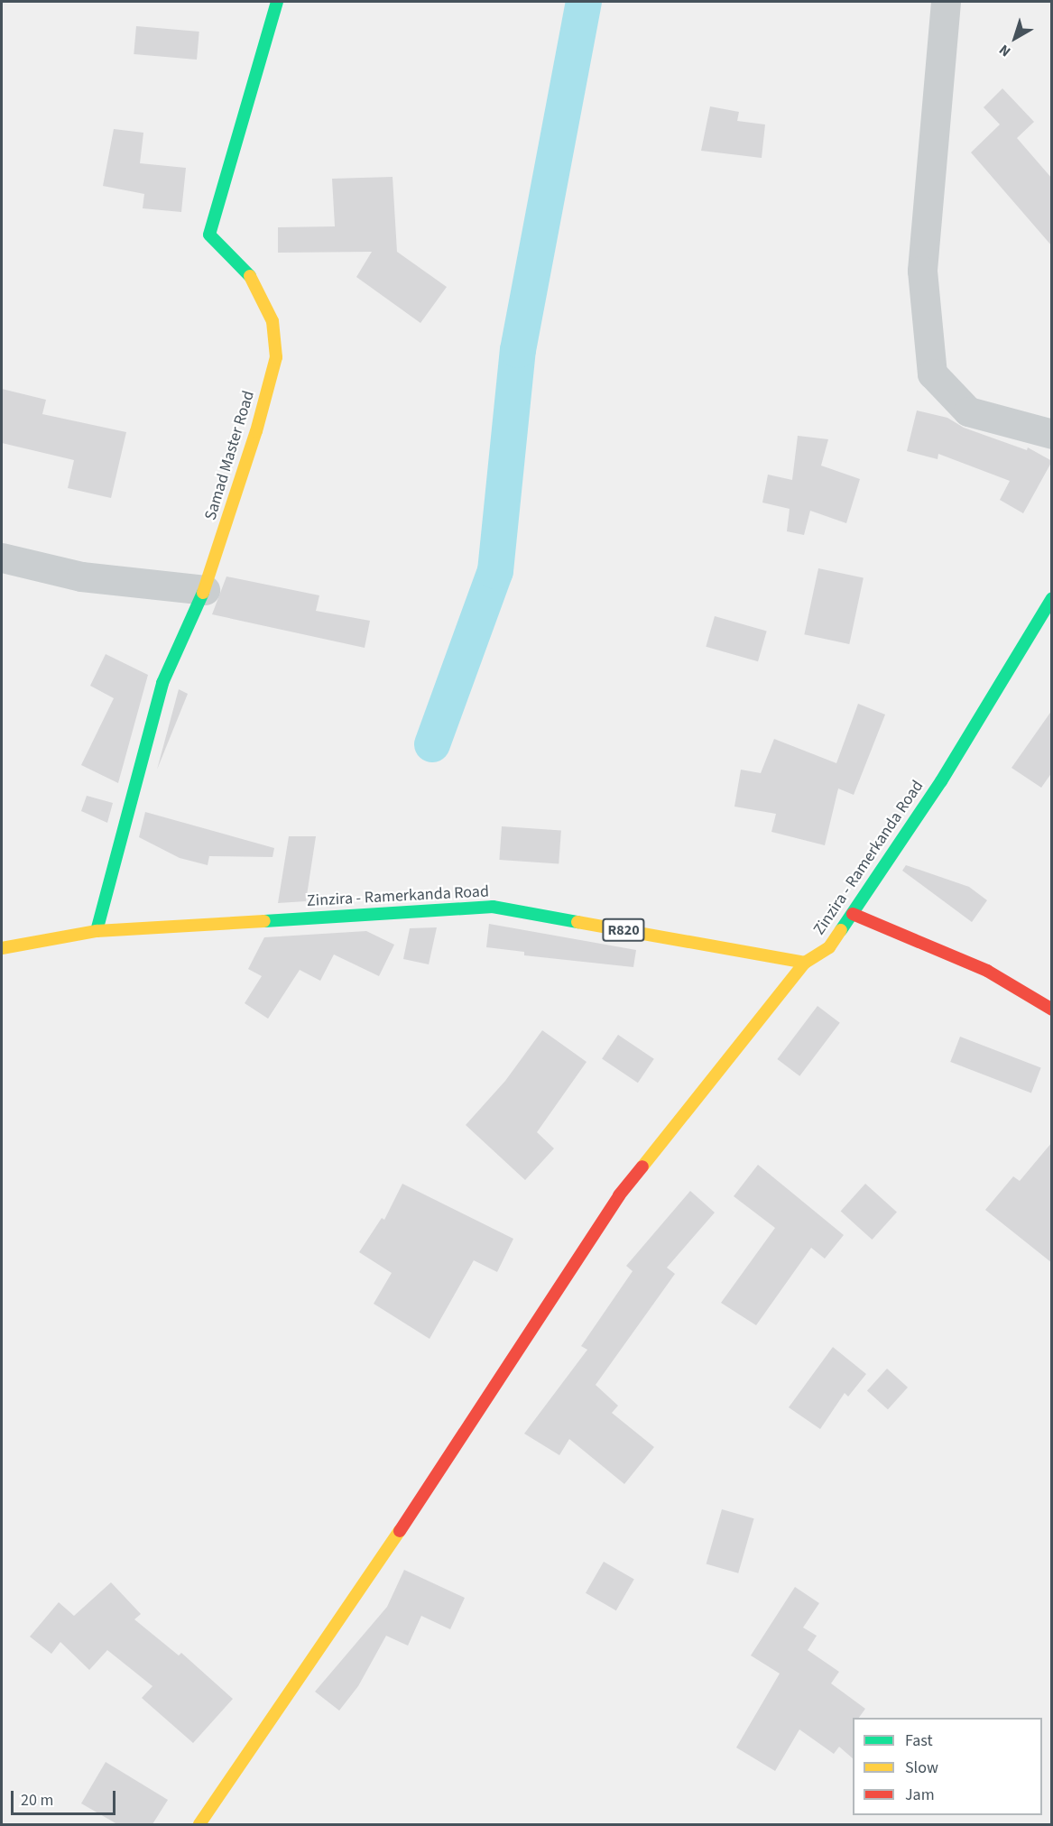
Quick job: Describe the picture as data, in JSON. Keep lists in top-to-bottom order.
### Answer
{
  "streets": {
    "street": ["Samad Master Road", "Zinzira - Ramerkanda Road", "R820"]
  },
  "crossings": [
    ["Samad Master Road", "Zinzira - Ramerkanda Road"]
  ],
  "legend": ["Fast", "Slow", "Jam"],
  "scale_bar": "20 m",
  "north": "bottom left"
}
